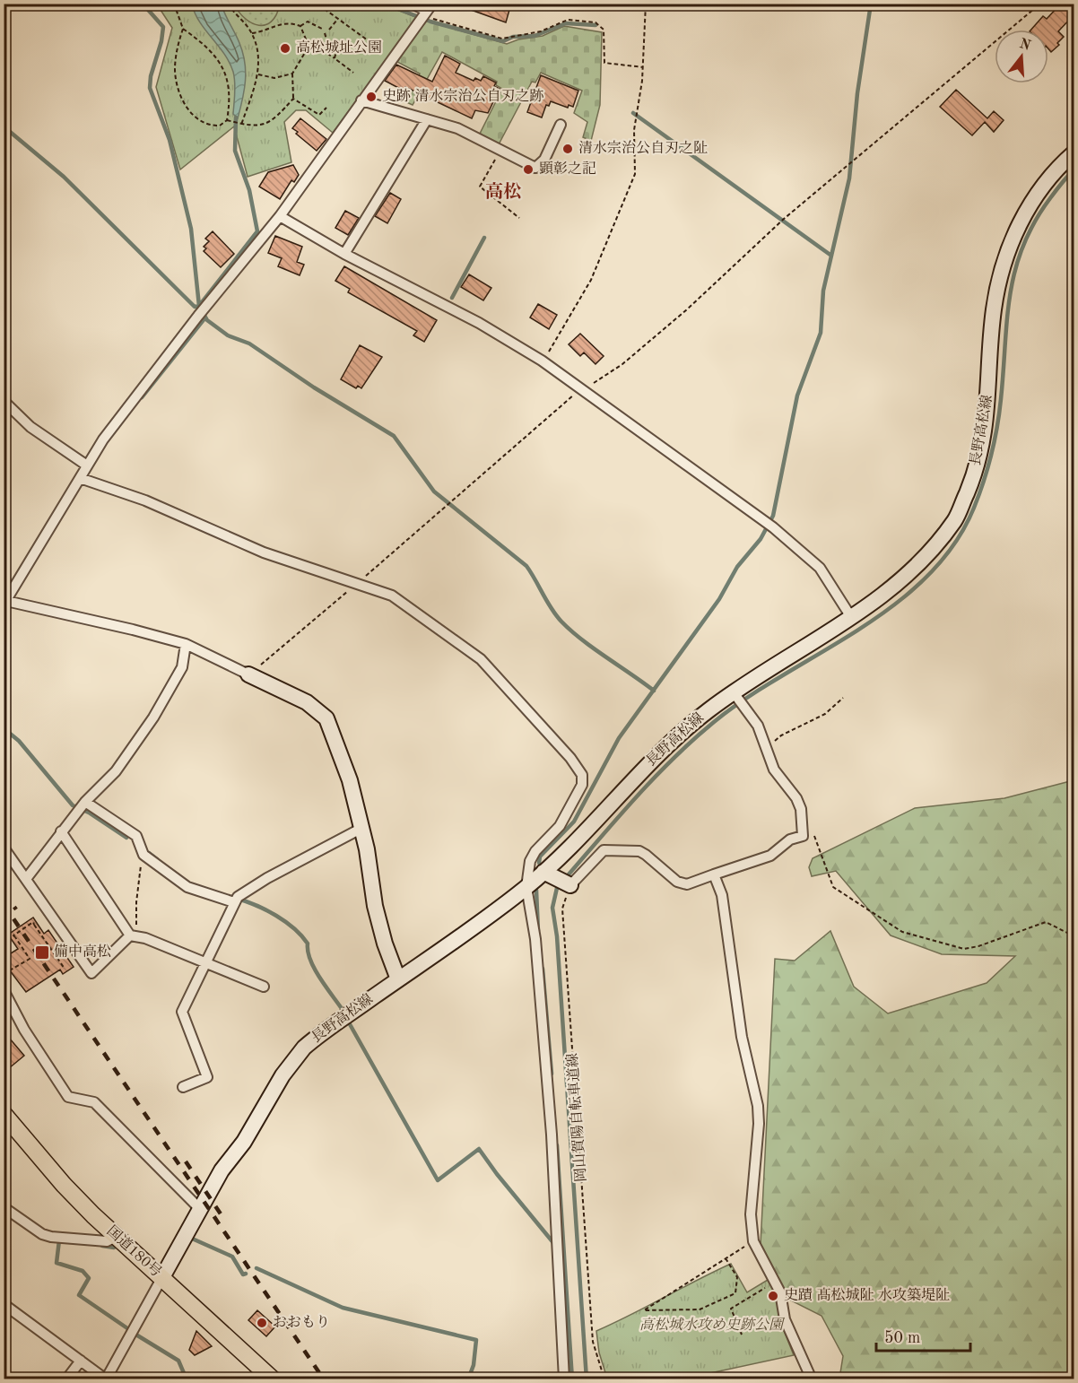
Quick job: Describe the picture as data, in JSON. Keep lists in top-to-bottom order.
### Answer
{
  "streets": {
    "highway": ["国道180号"],
    "main road": ["長野高松線"],
    "path": ["岡山賀陽自転車道線"]
  },
  "crossings": [
    ["長野高松線", "岡山賀陽自転車道線"],
    ["長野高松線", "国道180号"]
  ],
  "districts": ["高松"],
  "parks": ["高松城水攻め史跡公園"],
  "places": {
    "other": [
      "高松城址公園",
      "史跡 清水宗治公自刃之跡",
      "清水宗治公自刃之阯",
      "顕彰之記",
      "史蹟 髙松城阯 水攻築堤阯",
      "おおもり"
    ],
    "transit": ["備中高松"]
  },
  "scale_bar": "50 m",
  "north": "top"
}
